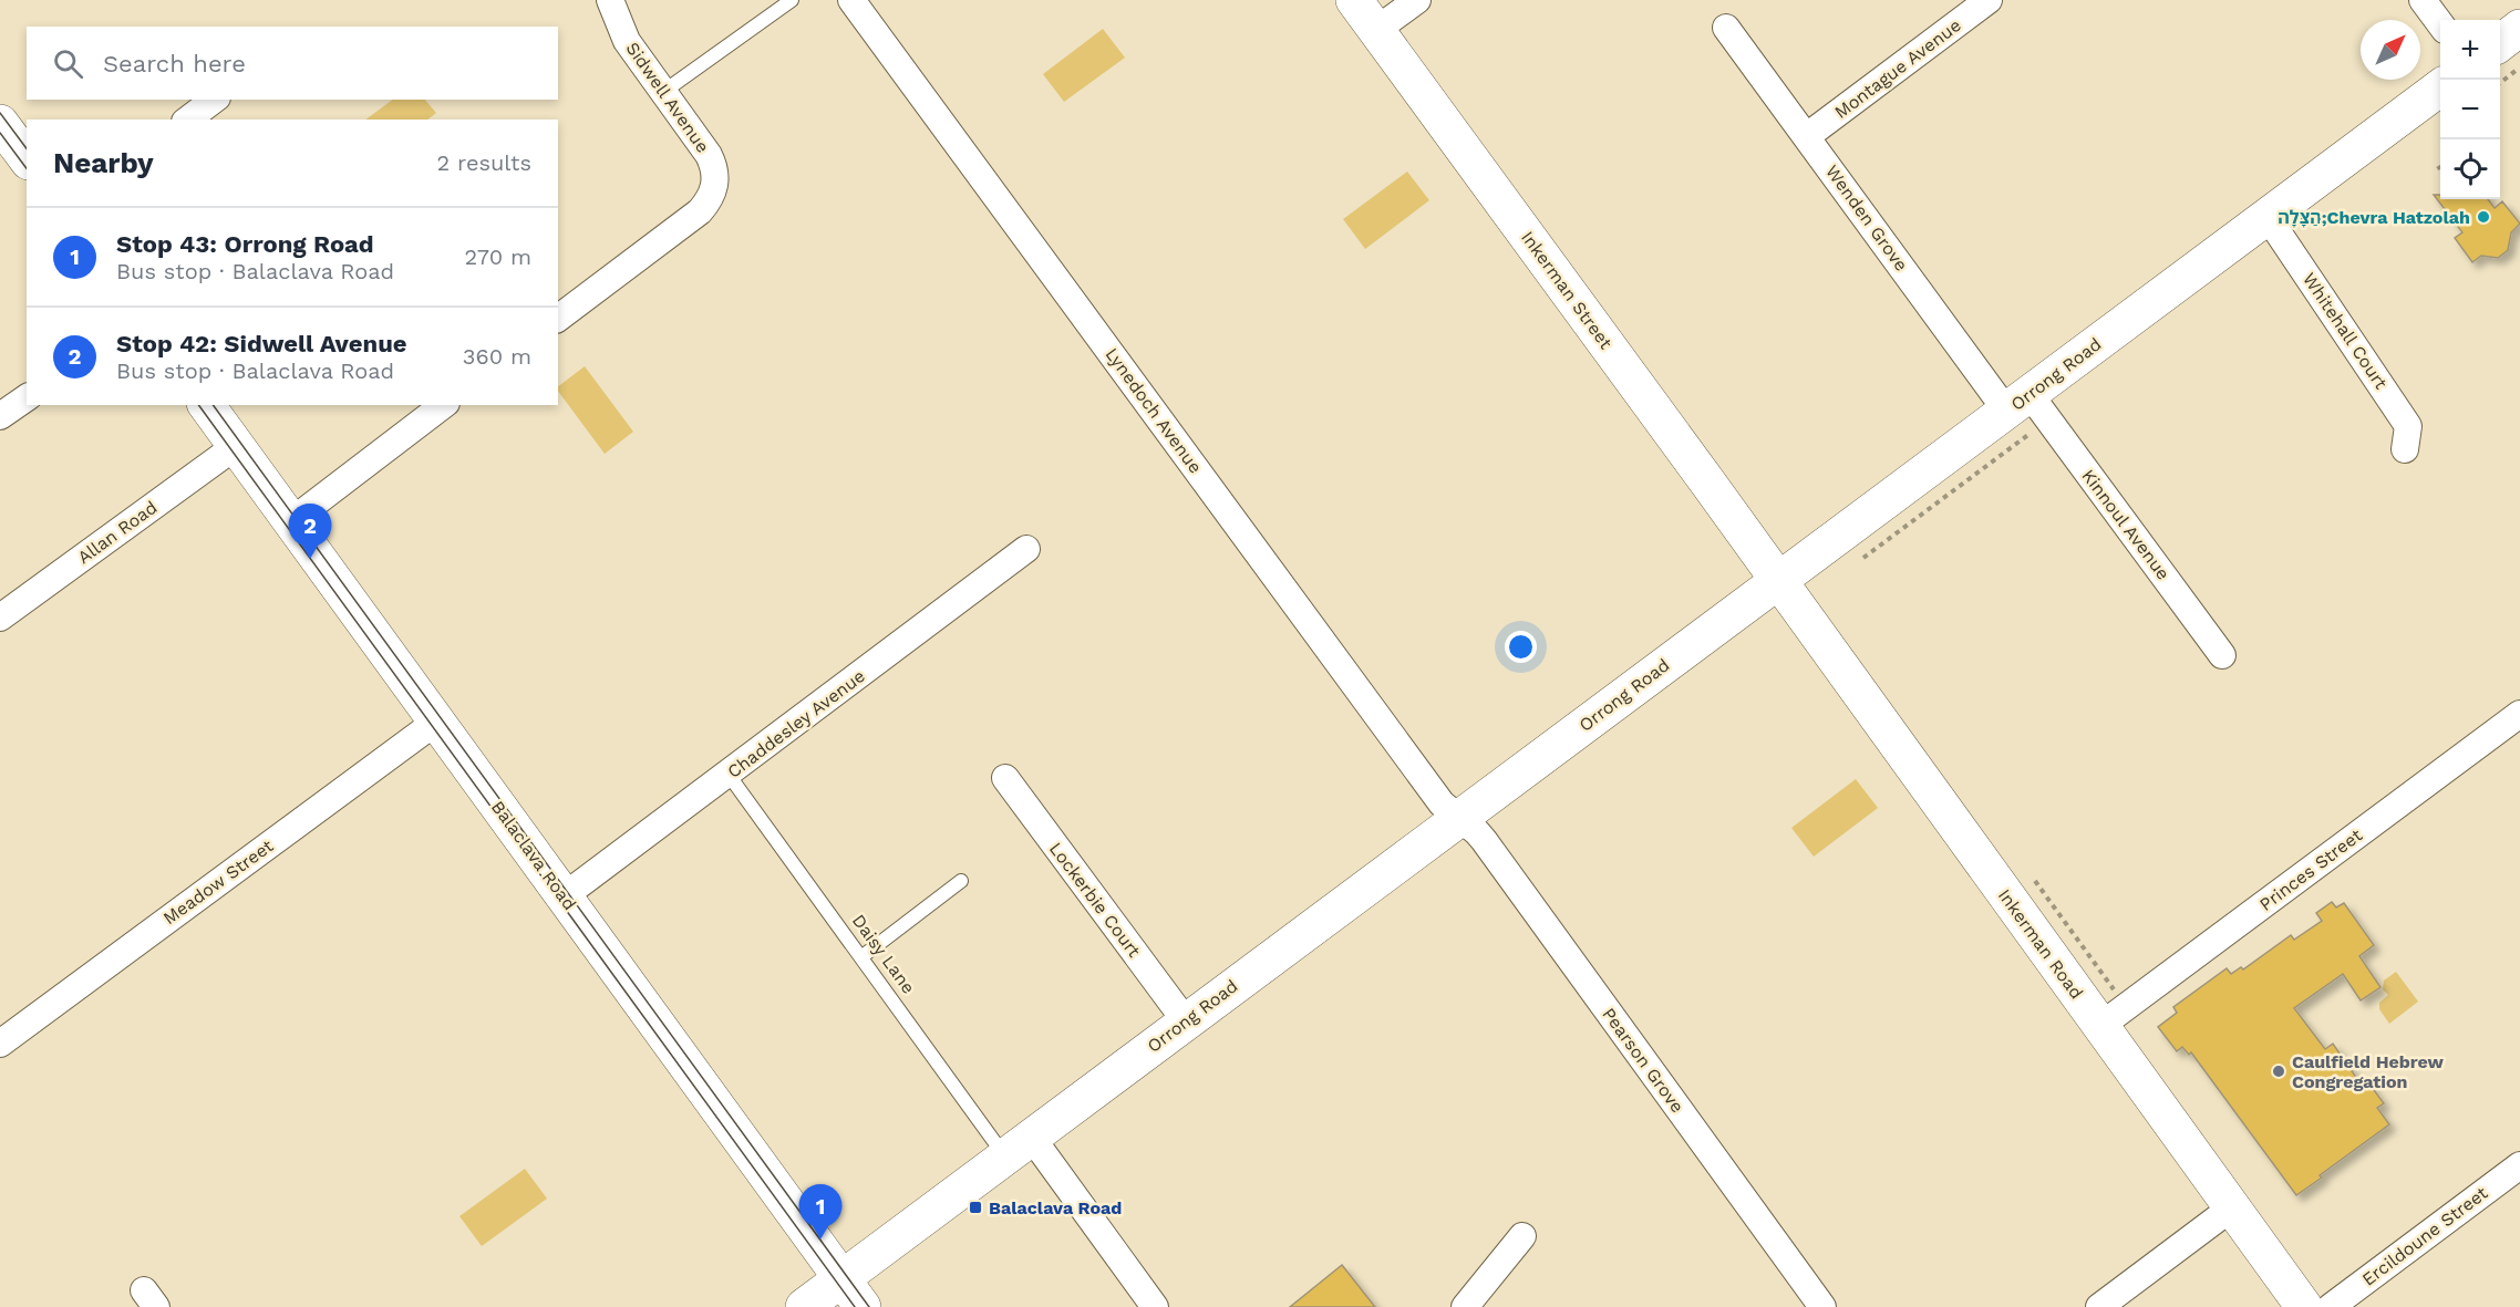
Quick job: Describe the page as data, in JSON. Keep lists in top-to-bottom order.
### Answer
{
  "streets": {
    "street": [
      "Montague Avenue",
      "Sidwell Avenue",
      "Wenden Grove",
      "Inkerman Street",
      "Whitehall Court",
      "Orrong Road",
      "Lynedoch Avenue",
      "Kinnoul Avenue",
      "Allan Road",
      "Chaddesley Avenue",
      "Balaclava Road",
      "Princes Street",
      "Meadow Street",
      "Lockerbie Court",
      "Inkerman Road",
      "Pearson Grove",
      "Ercildoune Street"
    ],
    "lane": ["Daisy Lane"]
  },
  "crossings": [
    ["Montague Avenue", "Wenden Grove"],
    ["Wenden Grove", "Orrong Road"],
    ["Wenden Grove", "Kinnoul Avenue"],
    ["Inkerman Street", "Orrong Road"],
    ["Inkerman Street", "Inkerman Road"],
    ["Whitehall Court", "Orrong Road"],
    ["Orrong Road", "Lynedoch Avenue"],
    ["Orrong Road", "Kinnoul Avenue"],
    ["Orrong Road", "Balaclava Road"],
    ["Orrong Road", "Lockerbie Court"],
    ["Orrong Road", "Inkerman Road"],
    ["Orrong Road", "Daisy Lane"],
    ["Orrong Road", "Pearson Grove"],
    ["Lynedoch Avenue", "Pearson Grove"],
    ["Allan Road", "Balaclava Road"],
    ["Chaddesley Avenue", "Balaclava Road"],
    ["Chaddesley Avenue", "Daisy Lane"],
    ["Balaclava Road", "Meadow Street"],
    ["Princes Street", "Inkerman Road"]
  ],
  "places": {
    "other": ["הַצָּלָה;Chevra Hatzolah", "Caulfield Hebrew Congregation"],
    "transit": ["Balaclava Road"]
  },
  "north": "top right",
  "page": {
    "map_buttons": ["+", "−"],
    "search": "Search here",
    "heading": ["Nearby", "2 results"],
    "list": [
      {
        "mark": "1",
        "name": "Stop 43: Orrong Road",
        "note": "Bus stop · Balaclava Road",
        "value": "270 m"
      },
      {
        "mark": "2",
        "name": "Stop 42: Sidwell Avenue",
        "note": "Bus stop · Balaclava Road",
        "value": "360 m"
      }
    ],
    "pins": ["2", "1"]
  }
}
